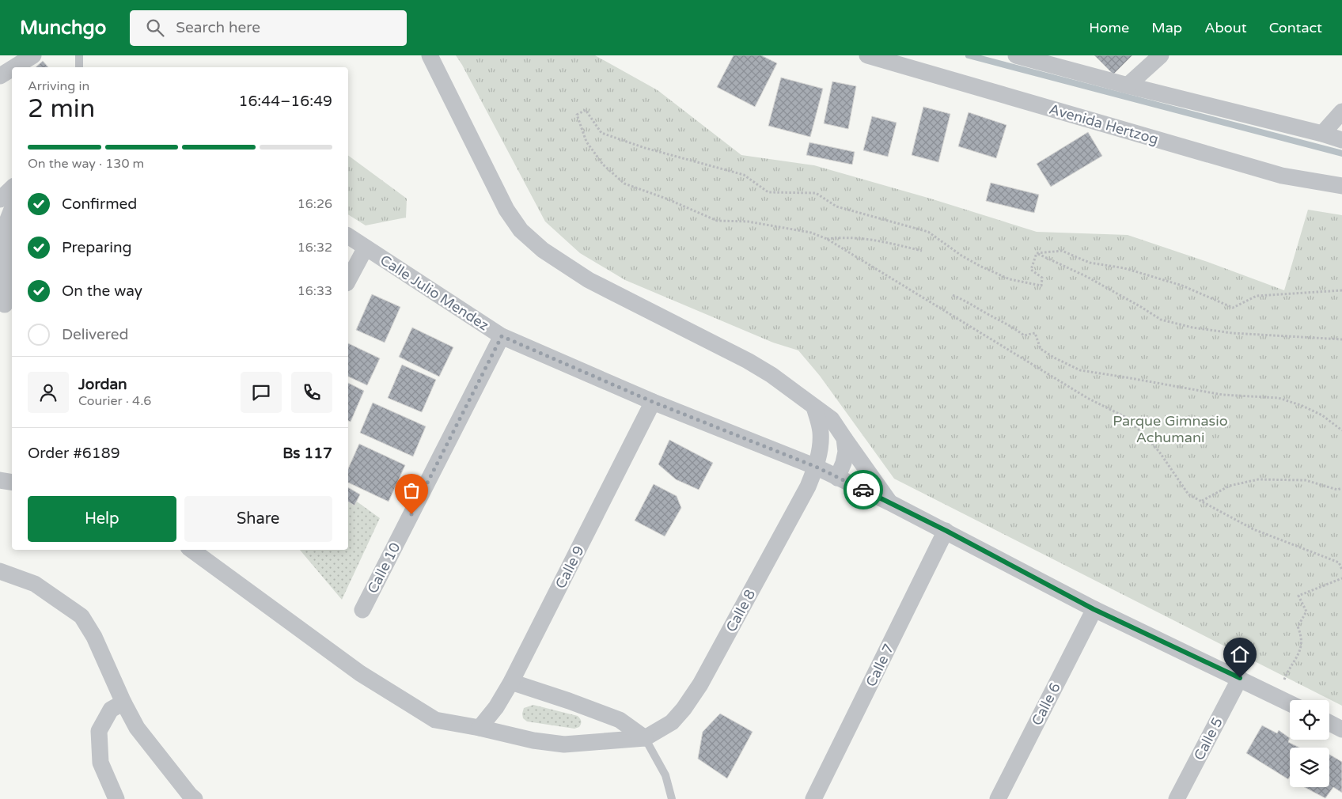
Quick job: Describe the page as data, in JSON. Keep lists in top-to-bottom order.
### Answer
{
  "streets": {
    "street": [
      "Avenida Hertzog",
      "Calle Julio Mendez",
      "Calle 9",
      "Calle 10",
      "Calle 8",
      "Calle 7",
      "Calle 6",
      "Calle 5"
    ]
  },
  "crossings": [
    ["Calle Julio Mendez", "Calle 9"],
    ["Calle Julio Mendez", "Calle 10"],
    ["Calle Julio Mendez", "Calle 8"],
    ["Calle Julio Mendez", "Calle 7"],
    ["Calle Julio Mendez", "Calle 6"],
    ["Calle Julio Mendez", "Calle 5"]
  ],
  "parks": ["Parque Gimnasio Achumani"],
  "page": {
    "header": "Munchgo",
    "search": "Search here",
    "nav": [
      "Home",
      "Map",
      "About",
      "Contact"
    ],
    "heading": ["2 min", "Arriving in", "16:44–16:49"],
    "panel": [
      "Jordan",
      "Courier · 4.6",
      "Order #6189",
      "Bs 117"
    ],
    "bar": "On the way · 130 m",
    "list": [
      ["Confirmed", "16:26"],
      ["Preparing", "16:32"],
      ["On the way", "16:33"],
      "Delivered"
    ],
    "buttons": ["Help", "Share"]
  }
}
